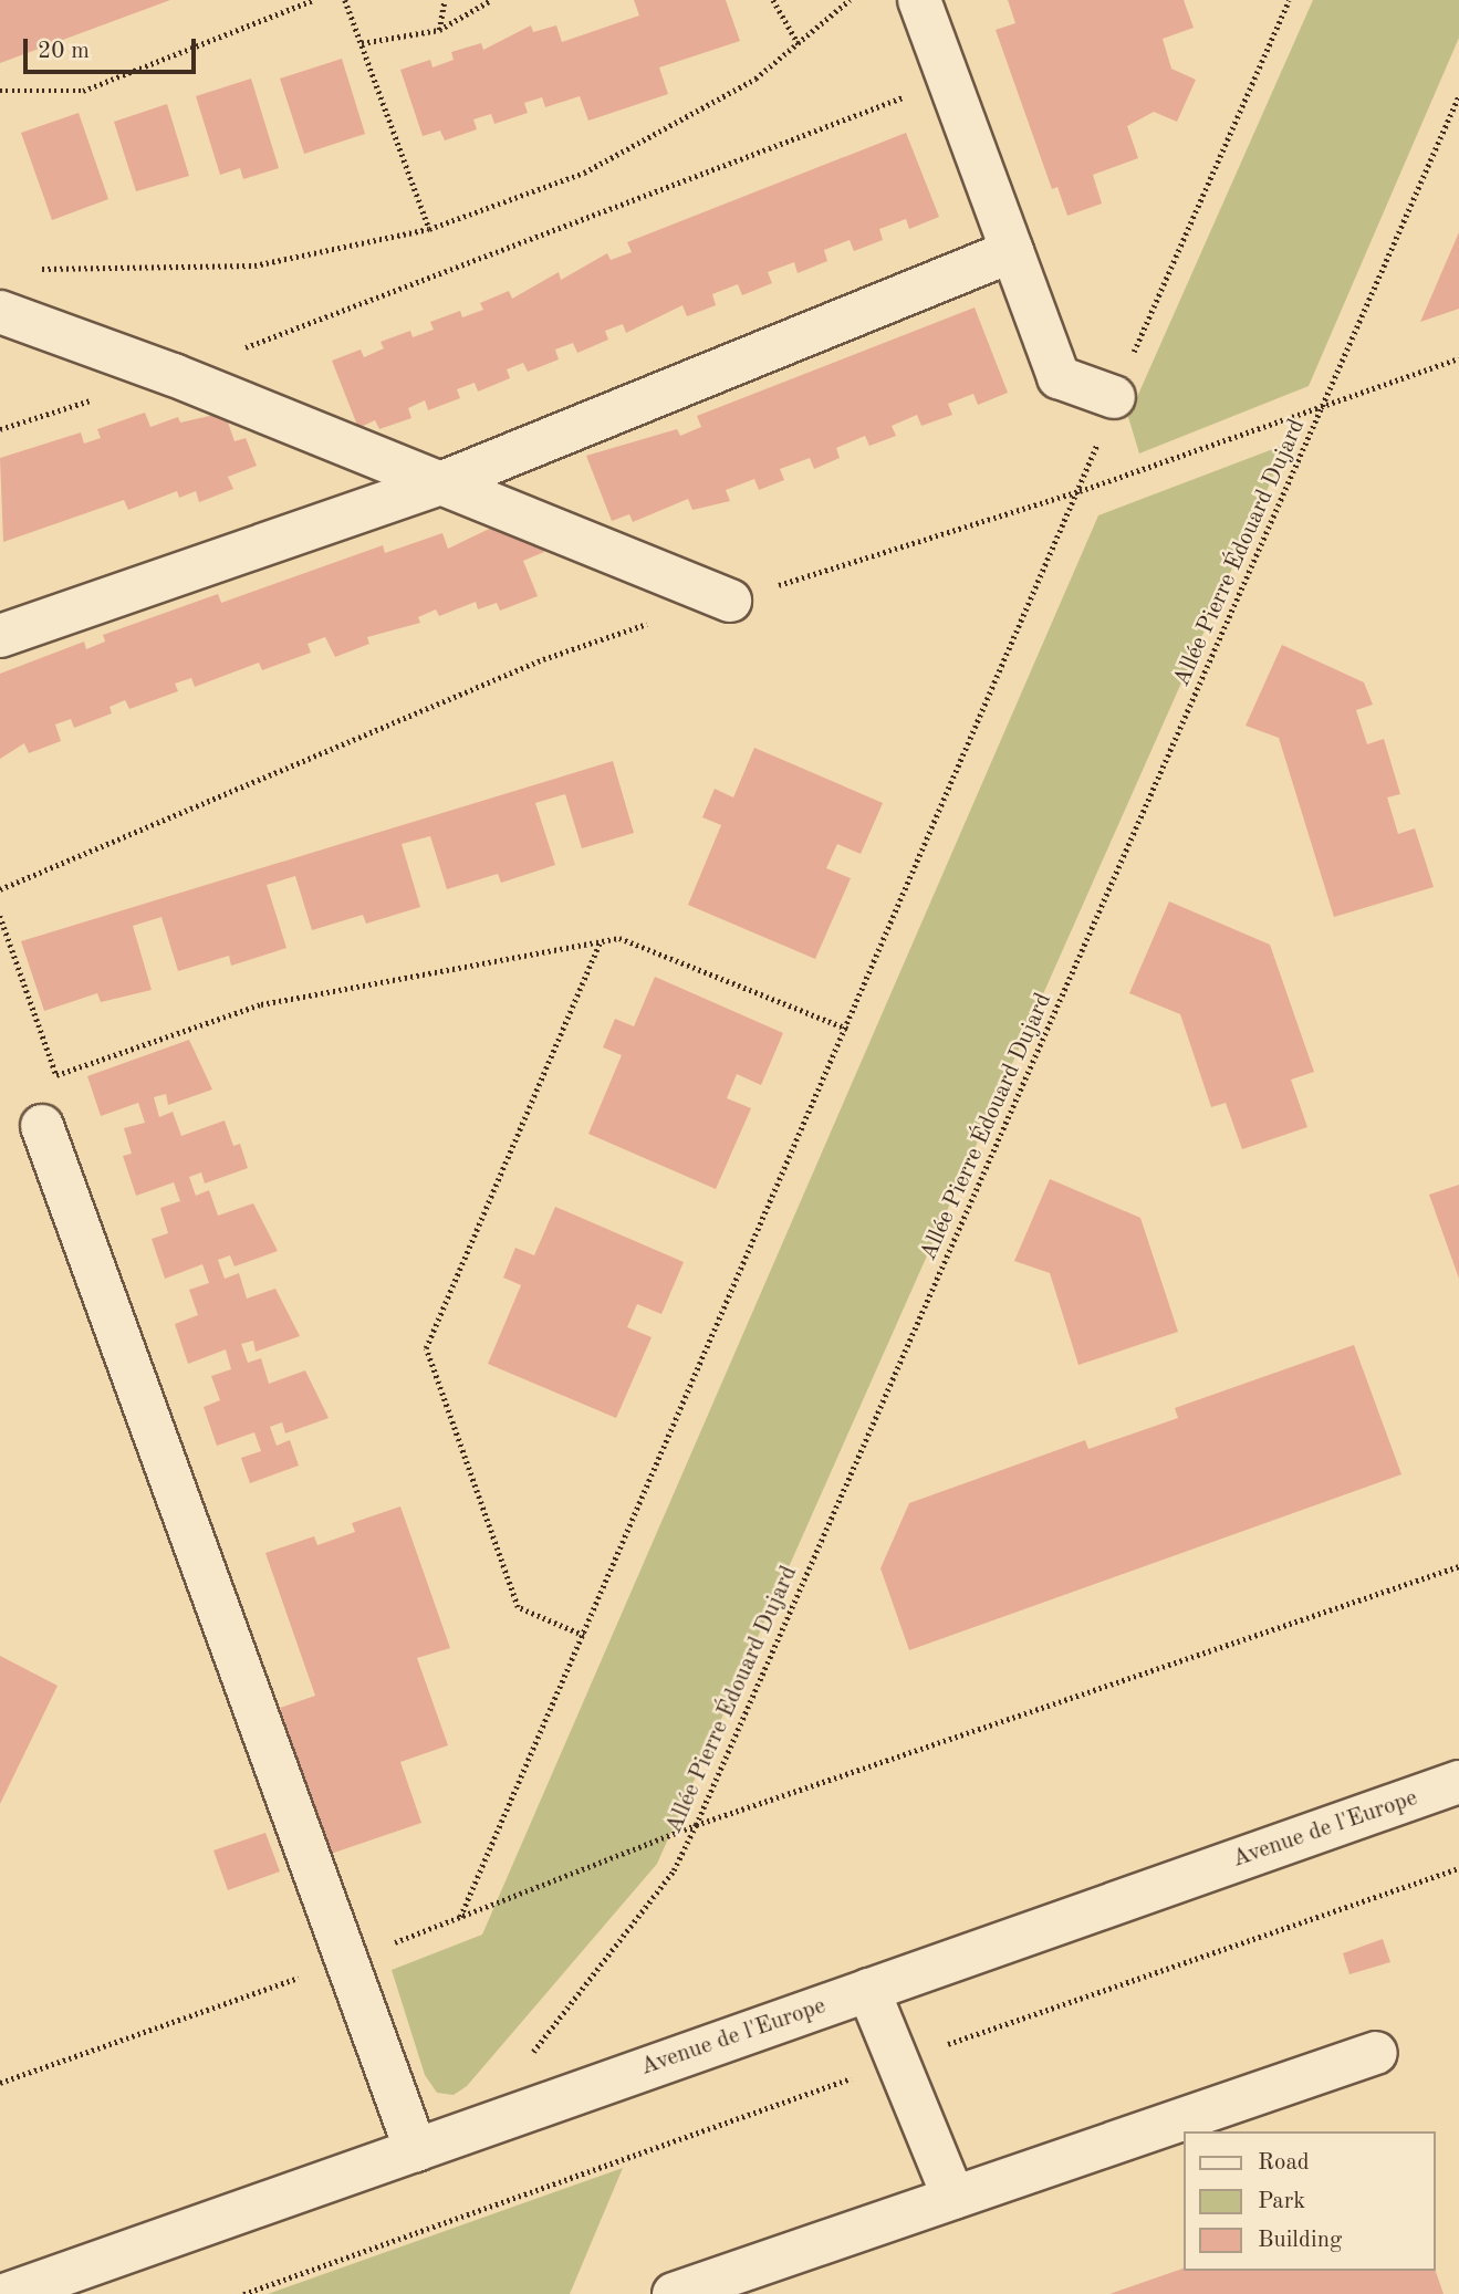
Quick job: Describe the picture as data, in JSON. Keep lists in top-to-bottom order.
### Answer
{
  "streets": {
    "street": ["Avenue de l'Europe"],
    "path": ["Allée Pierre Édouard Dujard"]
  },
  "legend": ["Road", "Park", "Building"],
  "scale_bar": "20 m"
}
